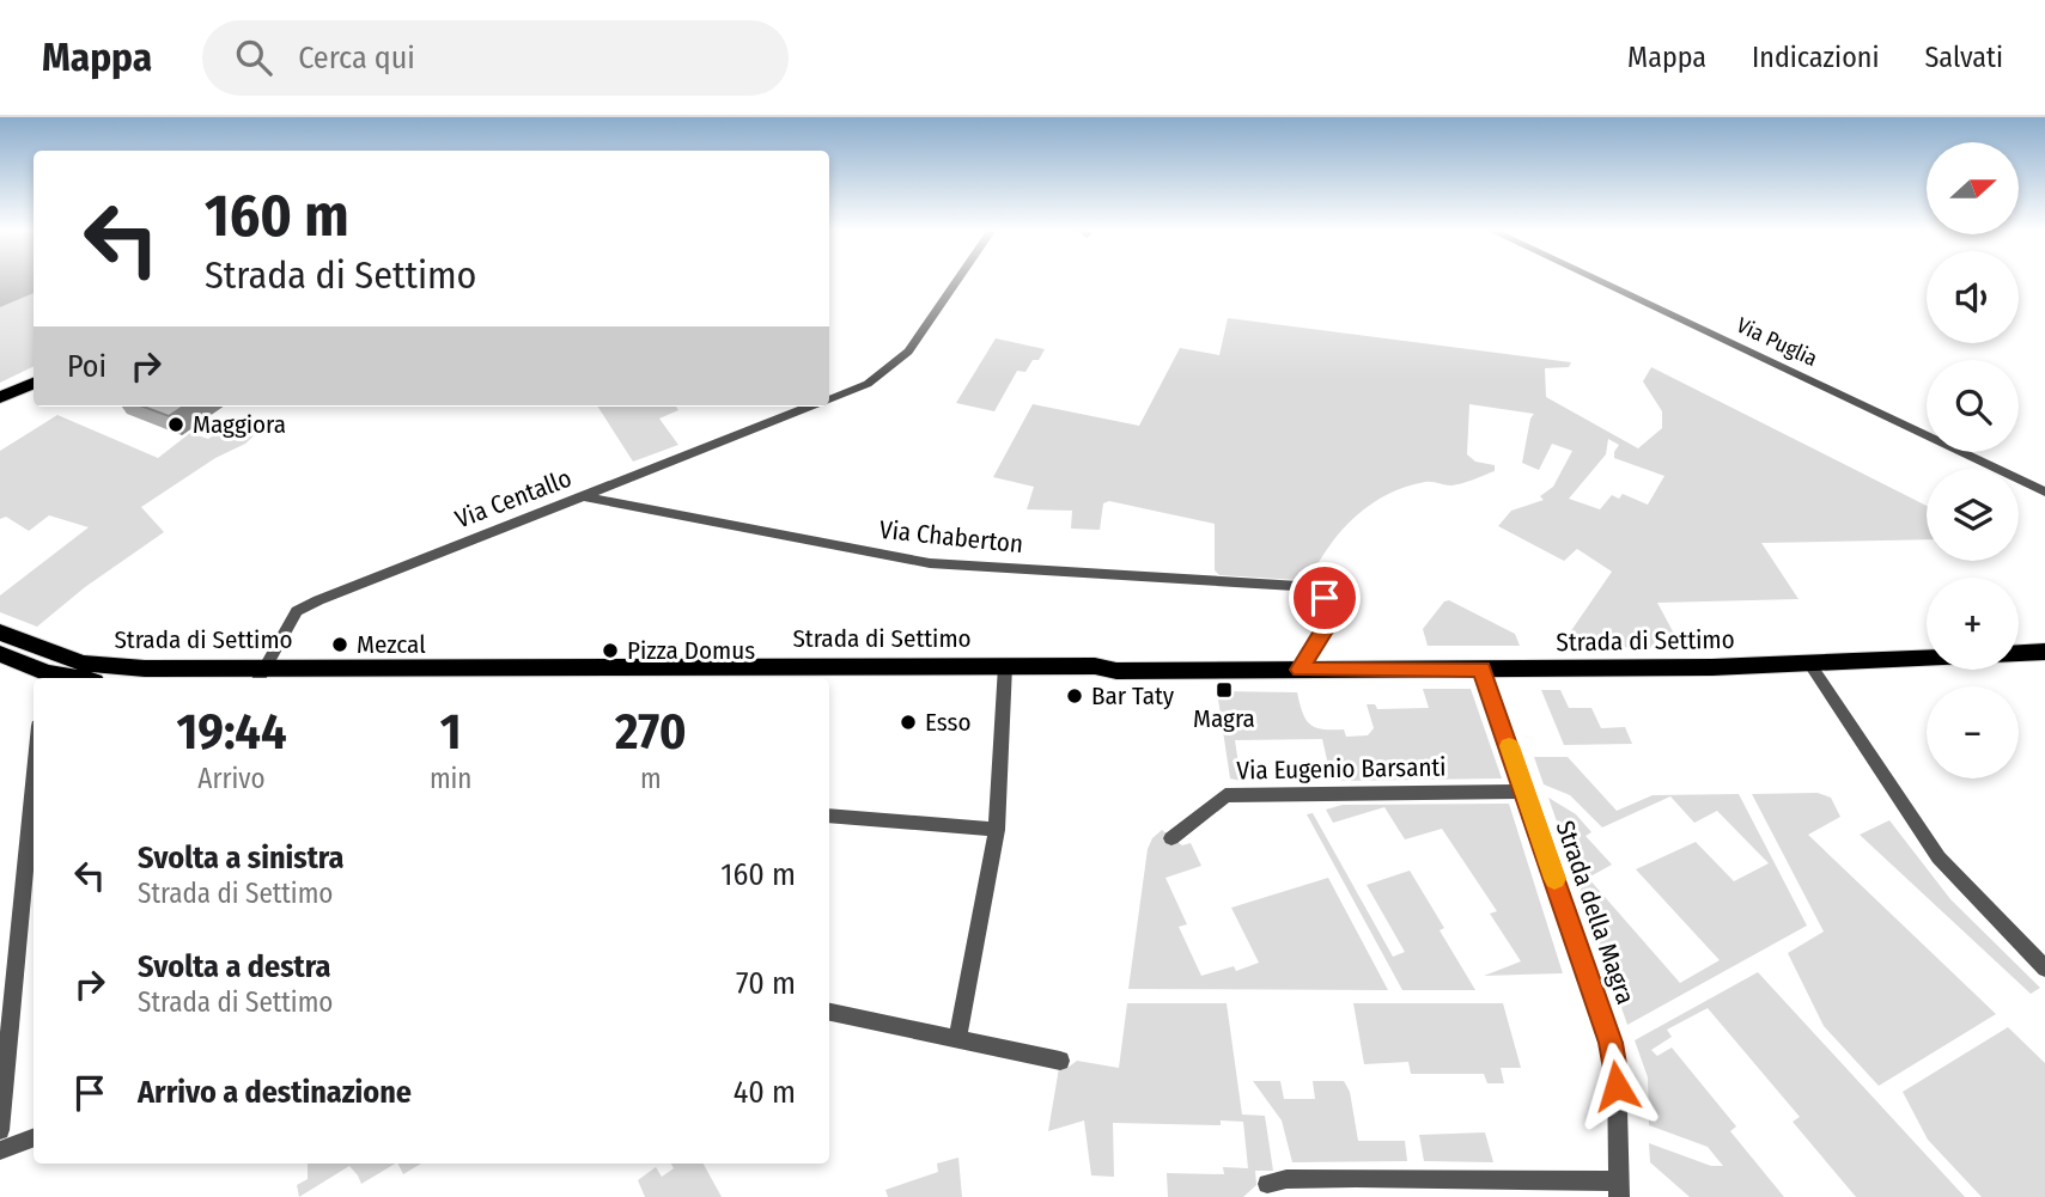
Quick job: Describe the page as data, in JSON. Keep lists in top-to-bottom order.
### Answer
{
  "streets": {
    "main road": ["Strada di Settimo"],
    "street": [
      "Via Puglia",
      "Via Centallo",
      "Via Chaberton",
      "Via Eugenio Barsanti",
      "Strada della Magra"
    ]
  },
  "crossings": [
    ["Via Centallo", "Via Chaberton"],
    ["Via Centallo", "Strada di Settimo"],
    ["Via Chaberton", "Strada di Settimo"],
    ["Strada di Settimo", "Strada della Magra"],
    ["Via Eugenio Barsanti", "Strada della Magra"]
  ],
  "places": {
    "other": [
      "Maggiora",
      "Mezcal",
      "Pizza Domus",
      "Bar Taty",
      "Esso"
    ],
    "transit": ["Magra"]
  },
  "north": "right",
  "page": {
    "header": "Mappa",
    "search": "Cerca qui",
    "nav": ["Mappa", "Indicazioni", "Salvati"],
    "map_buttons": ["+", "−"],
    "turn": ["160 m", "Strada di Settimo"],
    "then": "Poi",
    "eta": [
      "19:44",
      "Arrivo",
      "1",
      "min",
      "270",
      "m"
    ],
    "list": [
      {
        "name": "Svolta a sinistra",
        "note": "Strada di Settimo",
        "value": "160 m"
      },
      {
        "name": "Svolta a destra",
        "note": "Strada di Settimo",
        "value": "70 m"
      },
      {
        "name": "Arrivo a destinazione",
        "value": "40 m"
      }
    ]
  }
}
